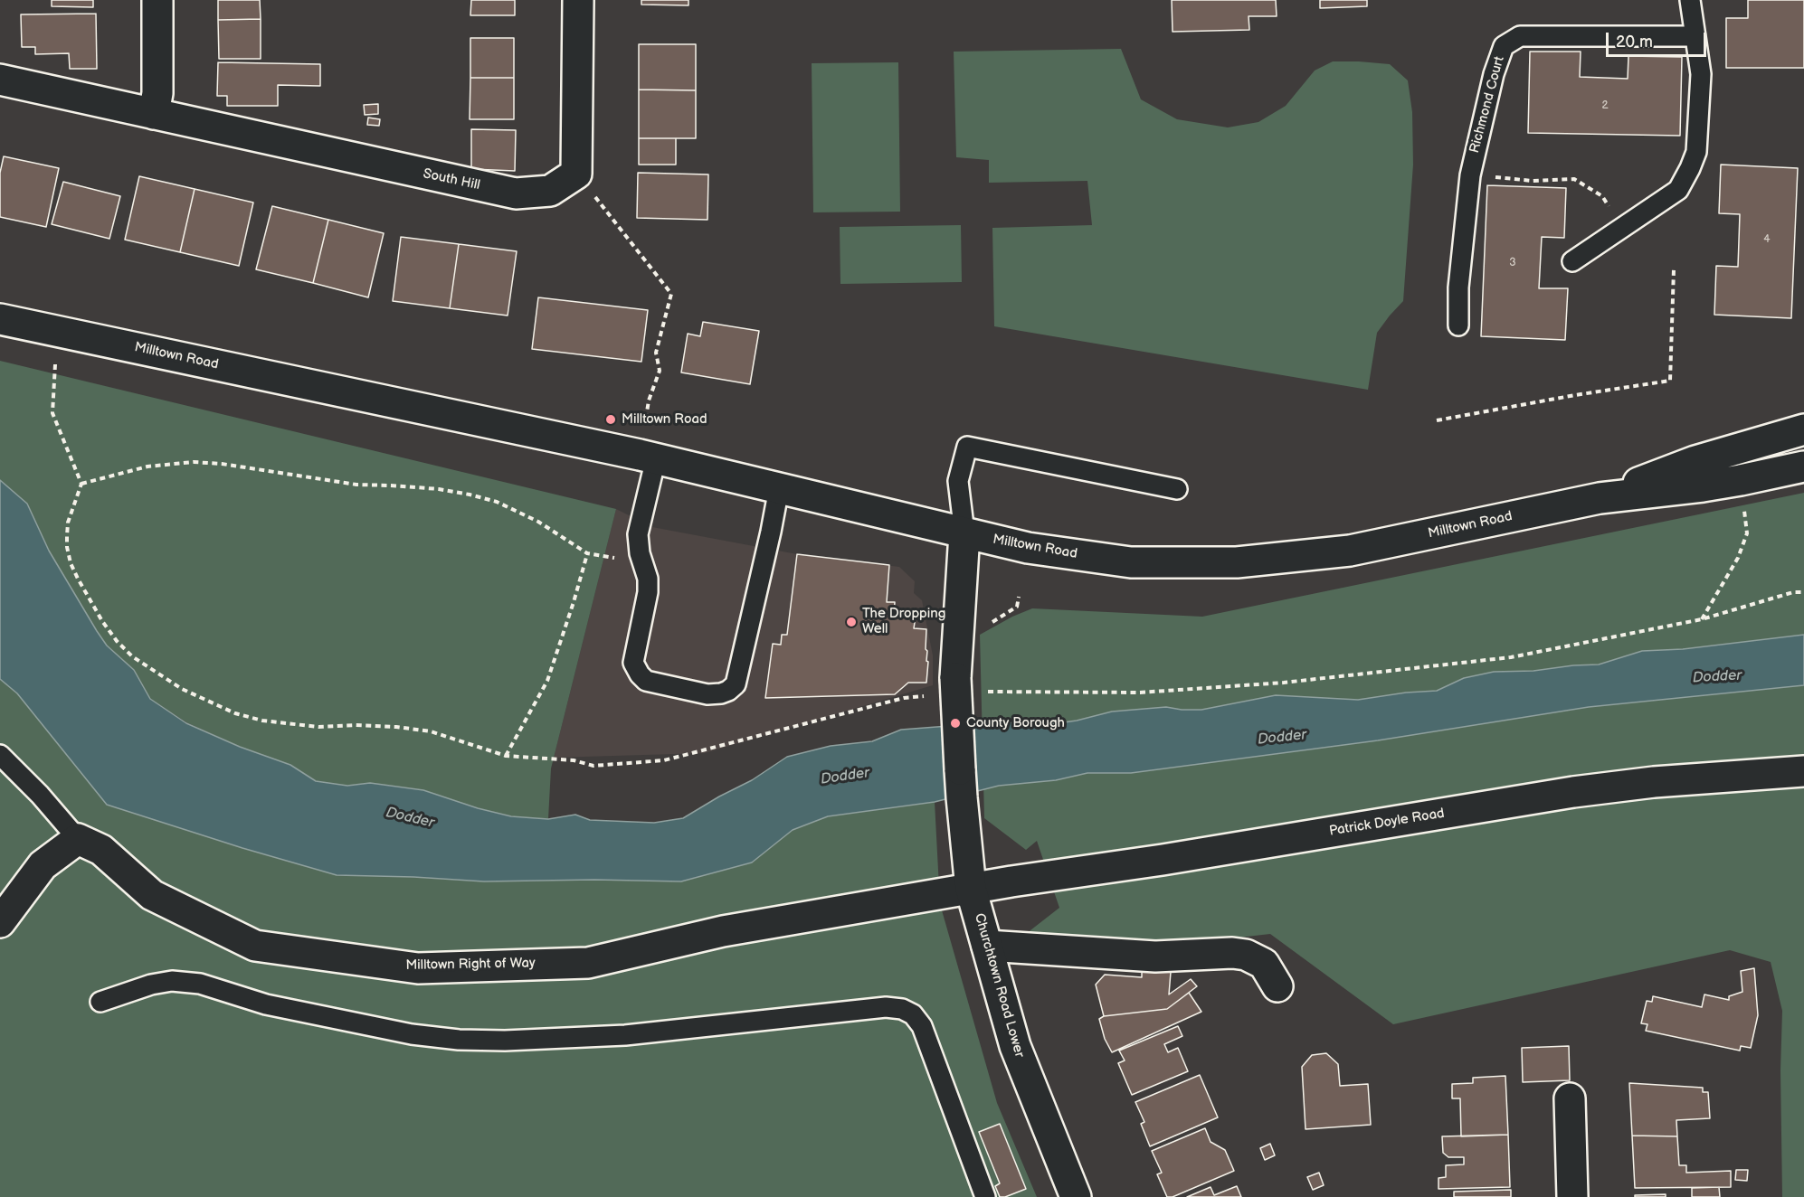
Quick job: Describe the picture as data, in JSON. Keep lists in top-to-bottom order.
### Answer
{
  "streets": {
    "street": [
      "South Hill",
      "Milltown Road",
      "Patrick Doyle Road",
      "Milltown Right of Way",
      "Churchtown Road Lower"
    ],
    "lane": ["Richmond Court"]
  },
  "crossings": [
    ["Milltown Road", "Churchtown Road Lower"],
    ["Patrick Doyle Road", "Milltown Right of Way"],
    ["Patrick Doyle Road", "Churchtown Road Lower"],
    ["Milltown Right of Way", "Churchtown Road Lower"]
  ],
  "water": ["Dodder"],
  "places": ["Milltown Road", "The Dropping Well", "County Borough"],
  "house_numbers": ["2", "4", "3"],
  "scale_bar": "20 m"
}
